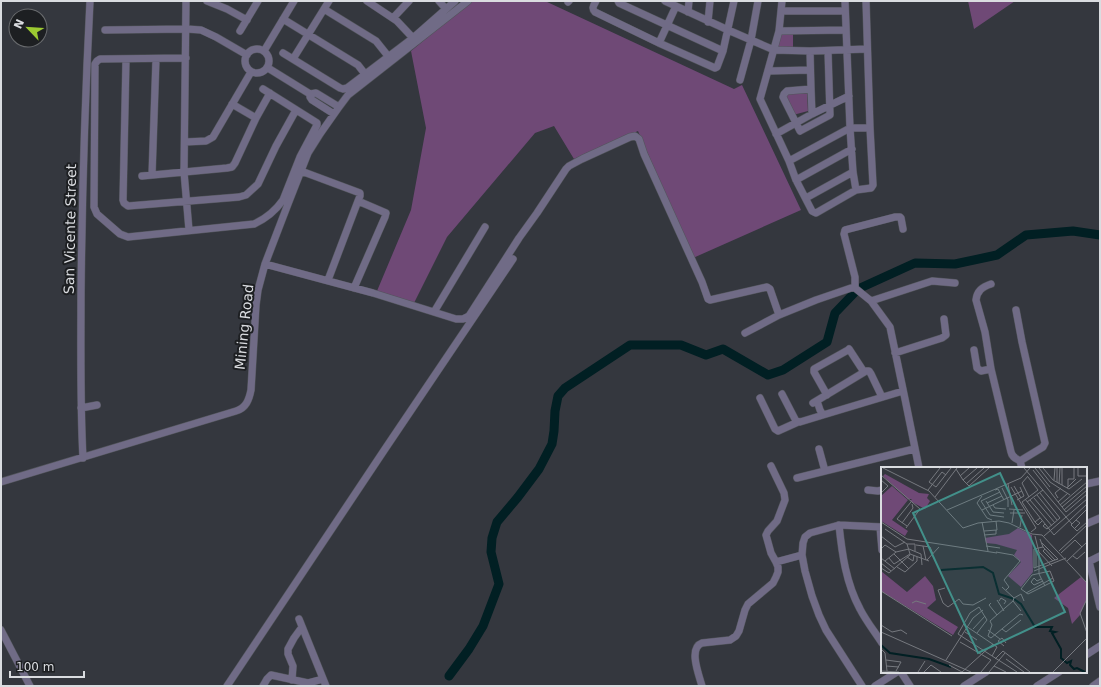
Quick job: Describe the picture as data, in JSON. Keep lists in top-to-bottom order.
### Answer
{
  "streets": {
    "street": ["San Vicente Street", "Mining Road"]
  },
  "crossings": [
    ["San Vicente Street", "Mining Road"]
  ],
  "scale_bar": "100 m",
  "north": "top left"
}
